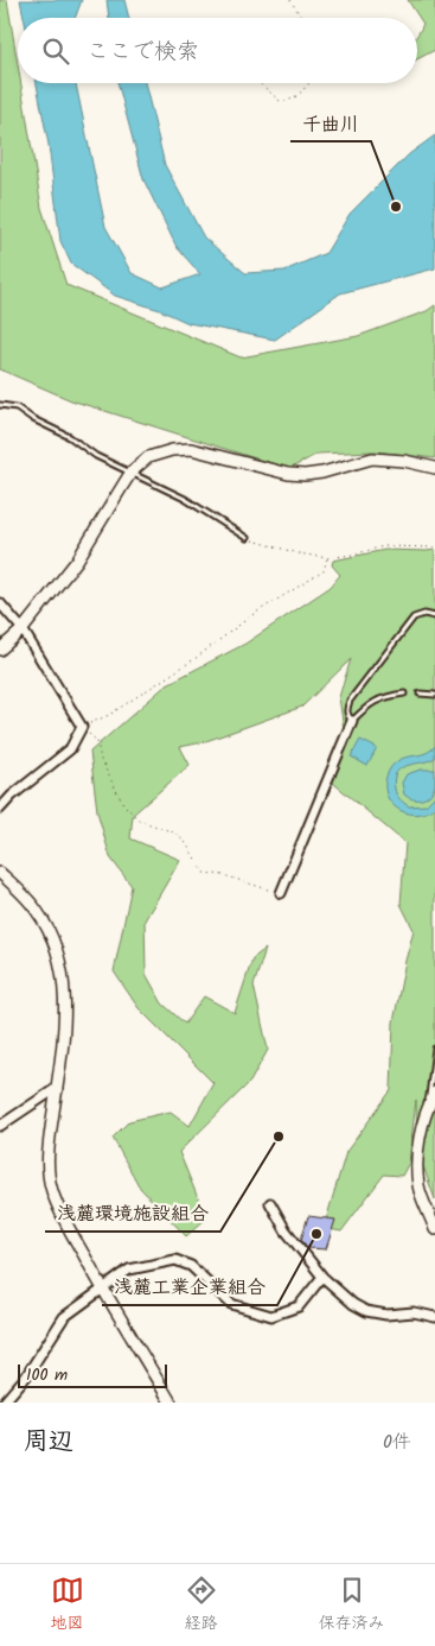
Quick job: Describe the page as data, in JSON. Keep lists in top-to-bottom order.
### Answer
{
  "places": ["千曲川", "浅麓環境施設組合", "浅麓工業企業組合"],
  "scale_bar": "100 m",
  "page": {
    "search": "ここで検索",
    "scale": "100 m",
    "heading": ["周辺", "0件"],
    "nav": ["地図", "経路", "保存済み"]
  }
}
